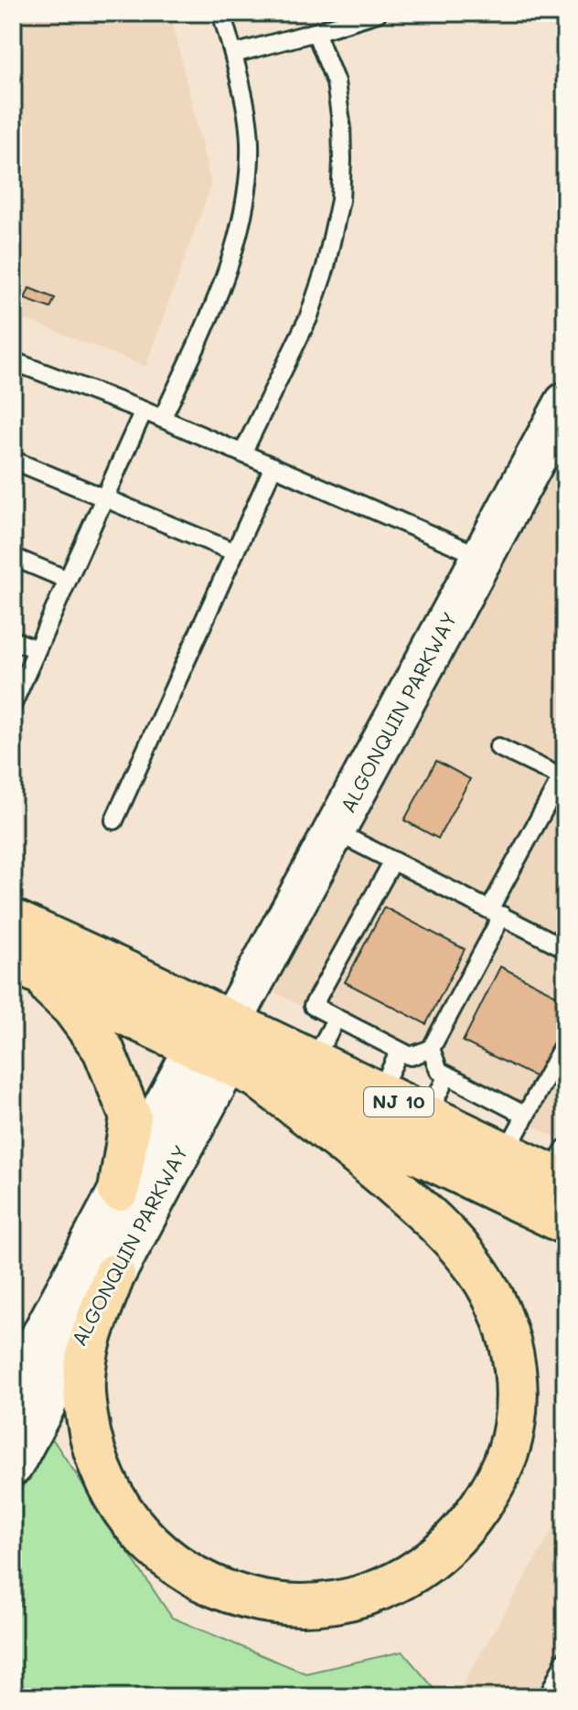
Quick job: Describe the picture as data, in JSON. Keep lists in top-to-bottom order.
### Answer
{
  "streets": {
    "main road": ["NJ 10"],
    "street": ["ALGONQUIN PARKWAY"]
  },
  "crossings": [
    ["ALGONQUIN PARKWAY", "NJ 10"]
  ]
}
